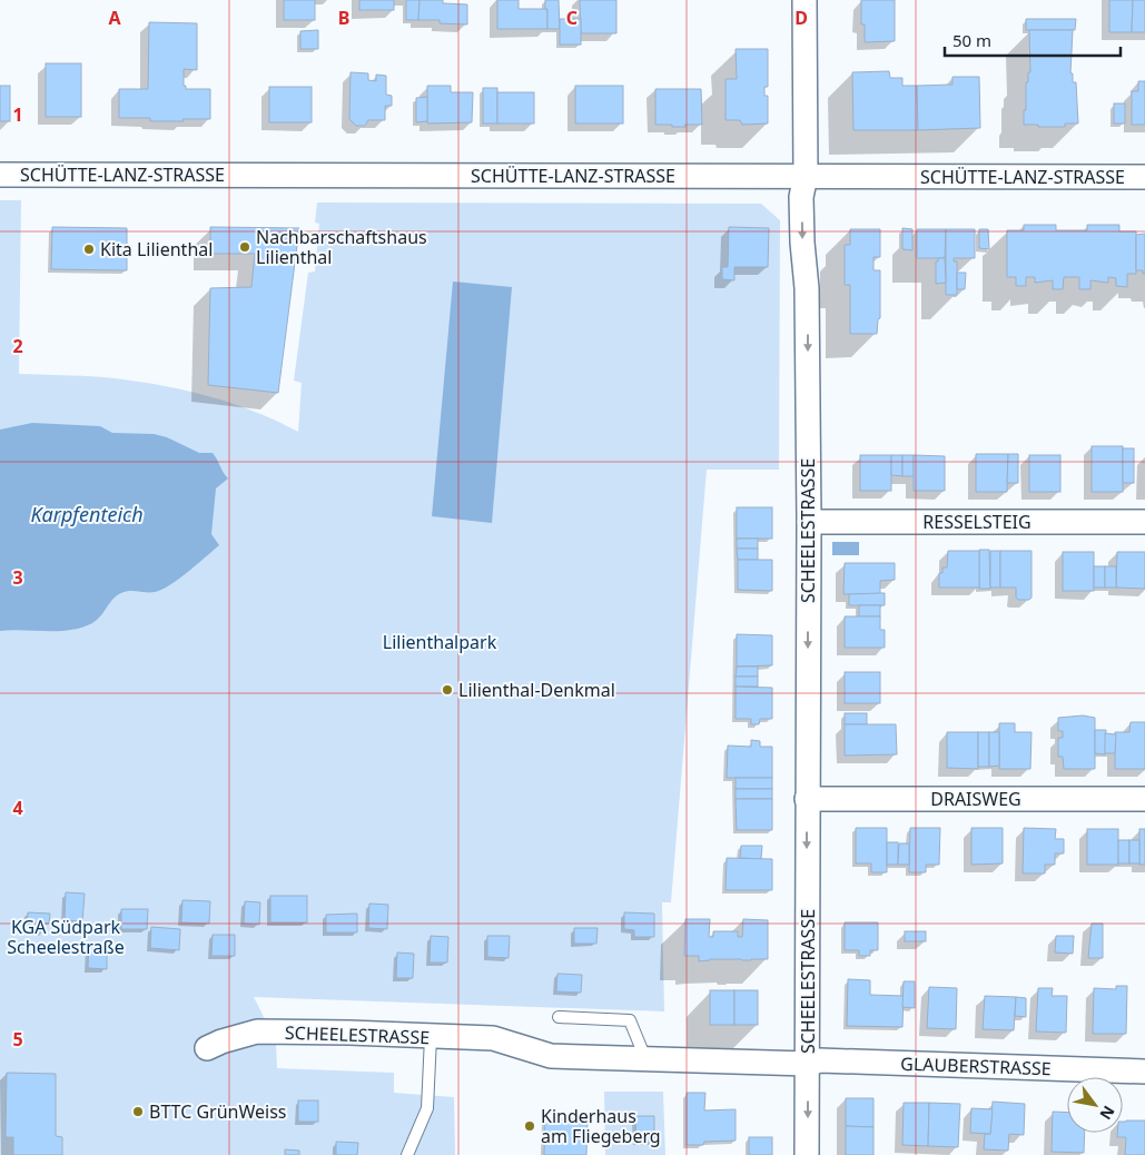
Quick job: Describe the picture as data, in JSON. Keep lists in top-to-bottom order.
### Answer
{
  "streets": {
    "street": [
      "SCHÜTTE-LANZ-STRASSE",
      "RESSELSTEIG",
      "SCHEELESTRASSE",
      "DRAISWEG",
      "GLAUBERSTRASSE"
    ]
  },
  "crossings": [
    ["SCHÜTTE-LANZ-STRASSE", "SCHEELESTRASSE"],
    ["RESSELSTEIG", "SCHEELESTRASSE"],
    ["SCHEELESTRASSE", "DRAISWEG"],
    ["SCHEELESTRASSE", "GLAUBERSTRASSE"]
  ],
  "one_way": ["SCHEELESTRASSE"],
  "water": ["Karpfenteich"],
  "parks": ["Lilienthalpark", "KGA Südpark Scheelestraße"],
  "places": [
    "Nachbarschaftshaus Lilienthal",
    "Kita Lilienthal",
    "Lilienthal-Denkmal",
    "BTTC GrünWeiss",
    "Kinderhaus am Fliegeberg"
  ],
  "scale_bar": "50 m",
  "north": "bottom right",
  "grid": {
    "columns": [
      "A",
      "B",
      "C",
      "D"
    ],
    "rows": [
      "1",
      "2",
      "3",
      "4",
      "5"
    ]
  }
}
